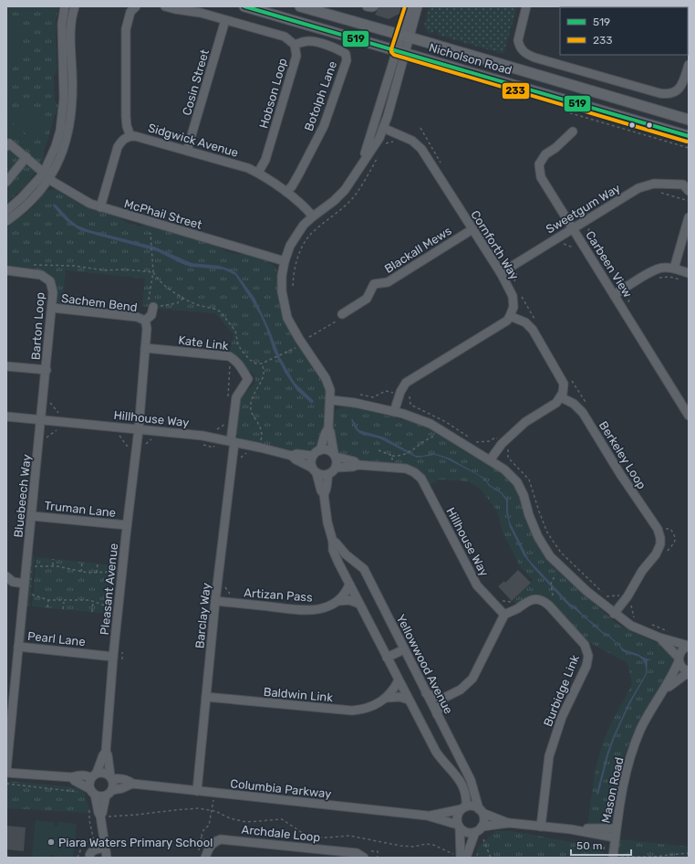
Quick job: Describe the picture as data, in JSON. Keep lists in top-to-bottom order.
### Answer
{
  "streets": {
    "main road": ["Nicholson Road"],
    "street": [
      "Cosin Street",
      "Hobson Loop",
      "Botolph Lane",
      "Sidgwick Avenue",
      "Sweetgum Way",
      "McPhail Street",
      "Cornforth Way",
      "Blackall Mews",
      "Carbeen View",
      "Sachem Bend",
      "Barton Loop",
      "Kate Link",
      "Hillhouse Way",
      "Berkeley Loop",
      "Bluebeech Way",
      "Truman Lane",
      "Pleasant Avenue",
      "Artizan Pass",
      "Barclay Way",
      "Pearl Lane",
      "Yellowwood Avenue",
      "Burbidge Link",
      "Baldwin Link",
      "Columbia Parkway",
      "Mason Road",
      "Archdale Loop"
    ]
  },
  "crossings": [
    ["Cosin Street", "Hobson Loop"],
    ["Cosin Street", "Sidgwick Avenue"],
    ["Hobson Loop", "Botolph Lane"],
    ["Hobson Loop", "Sidgwick Avenue"],
    ["Botolph Lane", "Sidgwick Avenue"],
    ["Sidgwick Avenue", "McPhail Street"],
    ["Sweetgum Way", "Cornforth Way"],
    ["Sweetgum Way", "Carbeen View"],
    ["Cornforth Way", "Blackall Mews"],
    ["Sachem Bend", "Barton Loop"],
    ["Sachem Bend", "Kate Link"],
    ["Sachem Bend", "Hillhouse Way"],
    ["Sachem Bend", "Pleasant Avenue"],
    ["Barton Loop", "Hillhouse Way"],
    ["Barton Loop", "Bluebeech Way"],
    ["Kate Link", "Hillhouse Way"],
    ["Kate Link", "Barclay Way"],
    ["Hillhouse Way", "Bluebeech Way"],
    ["Hillhouse Way", "Pleasant Avenue"],
    ["Hillhouse Way", "Barclay Way"],
    ["Hillhouse Way", "Yellowwood Avenue"],
    ["Hillhouse Way", "Burbidge Link"],
    ["Bluebeech Way", "Truman Lane"],
    ["Bluebeech Way", "Pearl Lane"],
    ["Truman Lane", "Pleasant Avenue"],
    ["Pleasant Avenue", "Pearl Lane"],
    ["Pleasant Avenue", "Columbia Parkway"],
    ["Artizan Pass", "Barclay Way"],
    ["Artizan Pass", "Yellowwood Avenue"],
    ["Barclay Way", "Baldwin Link"],
    ["Barclay Way", "Columbia Parkway"],
    ["Yellowwood Avenue", "Baldwin Link"],
    ["Yellowwood Avenue", "Columbia Parkway"]
  ],
  "places": ["Piara Waters Primary School"],
  "lines": ["transit line 519", "transit line 233"],
  "legend": ["519", "233"],
  "scale_bar": "50 m"
}
